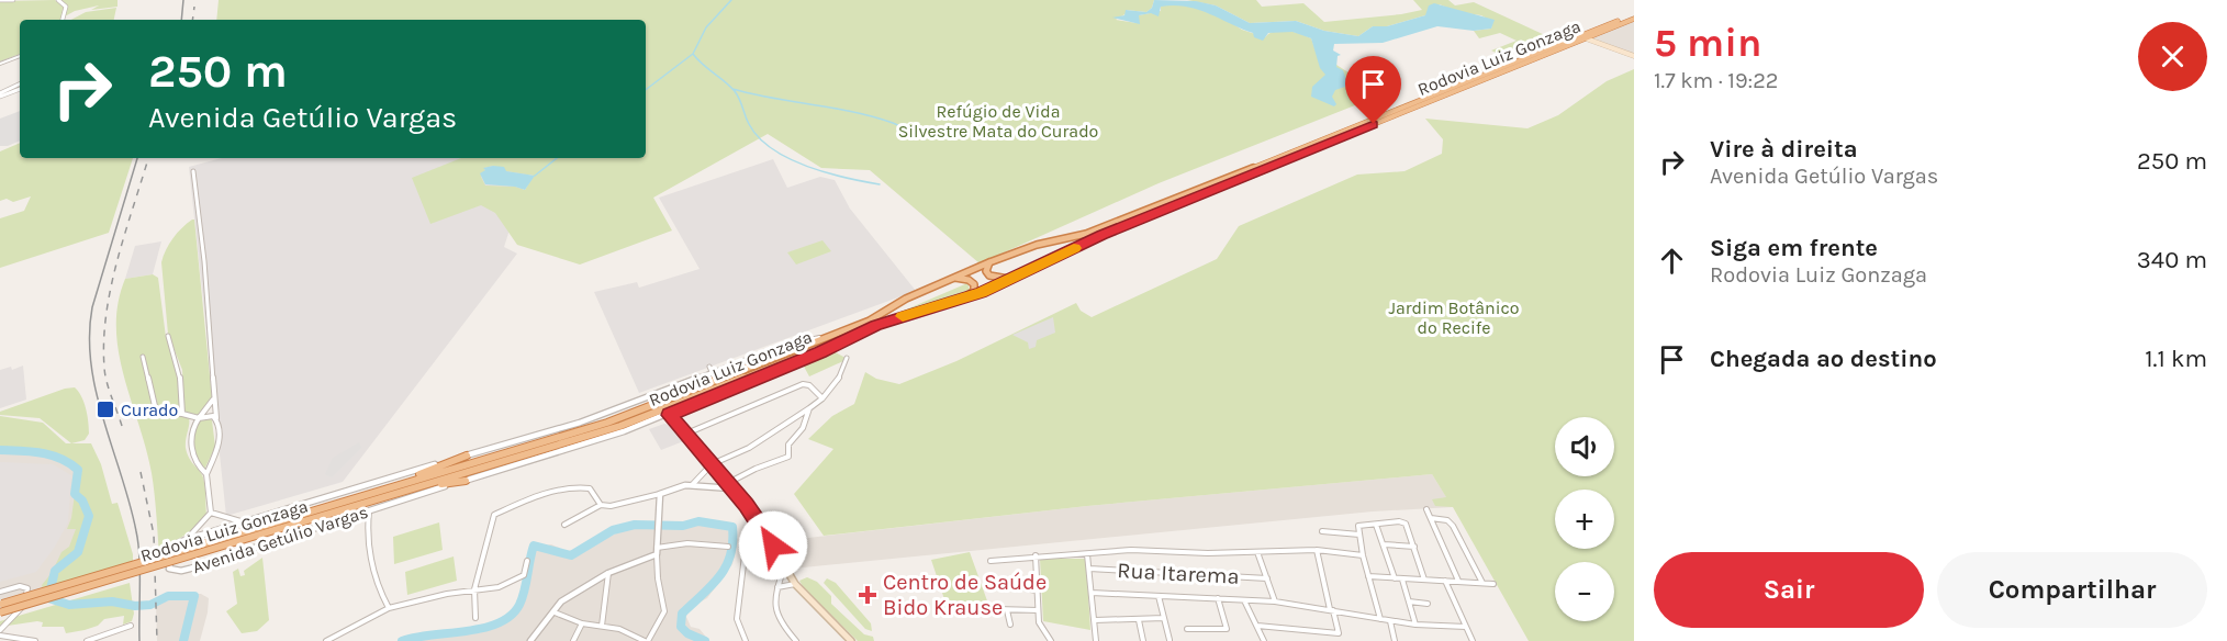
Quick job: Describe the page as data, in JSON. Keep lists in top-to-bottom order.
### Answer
{
  "streets": {
    "highway": ["Rodovia Luiz Gonzaga"],
    "street": ["Avenida Getúlio Vargas", "Rua Itarema"]
  },
  "crossings": [
    ["Rodovia Luiz Gonzaga", "Avenida Getúlio Vargas"]
  ],
  "parks": ["Refúgio de Vida Silvestre Mata do Curado", "Jardim Botânico do Recife"],
  "places": {
    "transit": ["Curado"],
    "health": ["Centro de Saúde Bido Krause"]
  },
  "page": {
    "heading": ["5 min", "1.7 km · 19:22"],
    "turn": ["250 m", "Avenida Getúlio Vargas"],
    "list": [
      {
        "name": "Vire à direita",
        "note": "Avenida Getúlio Vargas",
        "value": "250 m"
      },
      {
        "name": "Siga em frente",
        "note": "Rodovia Luiz Gonzaga",
        "value": "340 m"
      },
      {
        "name": "Chegada ao destino",
        "value": "1.1 km"
      }
    ],
    "map_buttons": ["+", "−"],
    "buttons": ["Sair", "Compartilhar"]
  }
}
